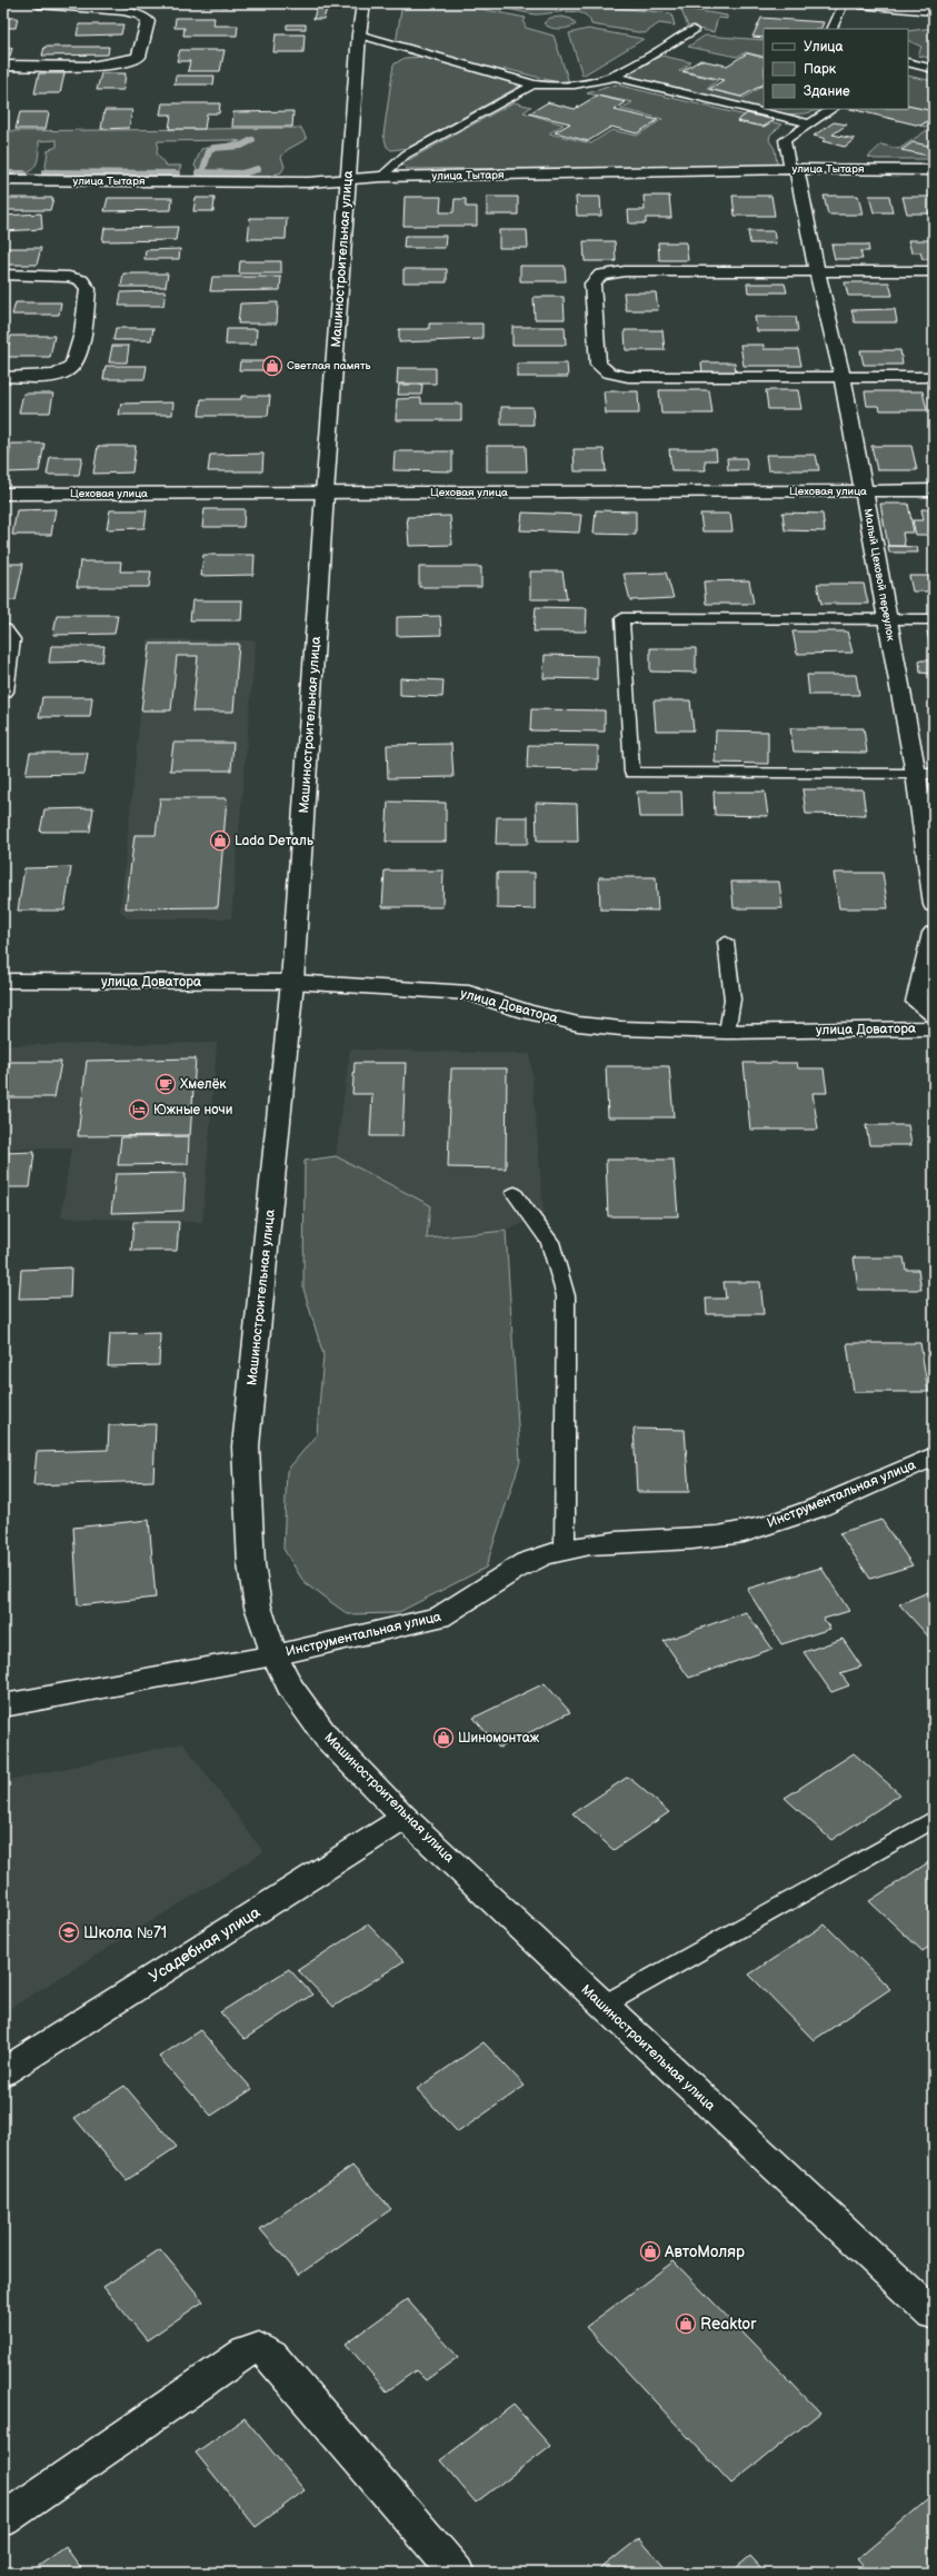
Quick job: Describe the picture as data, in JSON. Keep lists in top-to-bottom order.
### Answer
{
  "streets": {
    "street": [
      "улица Тытаря",
      "Машиностроительная улица",
      "Цеховая улица",
      "Малый Цеховой переулок",
      "улица Доватора",
      "Инструментальная улица",
      "Усадебная улица"
    ]
  },
  "crossings": [
    ["улица Тытаря", "Машиностроительная улица"],
    ["улица Тытаря", "Малый Цеховой переулок"],
    ["Машиностроительная улица", "Цеховая улица"],
    ["Машиностроительная улица", "улица Доватора"],
    ["Машиностроительная улица", "Инструментальная улица"],
    ["Машиностроительная улица", "Усадебная улица"],
    ["Цеховая улица", "Малый Цеховой переулок"]
  ],
  "places": {
    "shop": [
      "Светлая память",
      "Lada Dеталь",
      "Шиномонтаж",
      "АвтоМоляр",
      "Reaktor"
    ],
    "cafe": ["Хмелёк"],
    "hotel": ["Южные ночи"],
    "school or university": ["Школа №71"]
  },
  "legend": ["Улица", "Парк", "Здание"]
}
